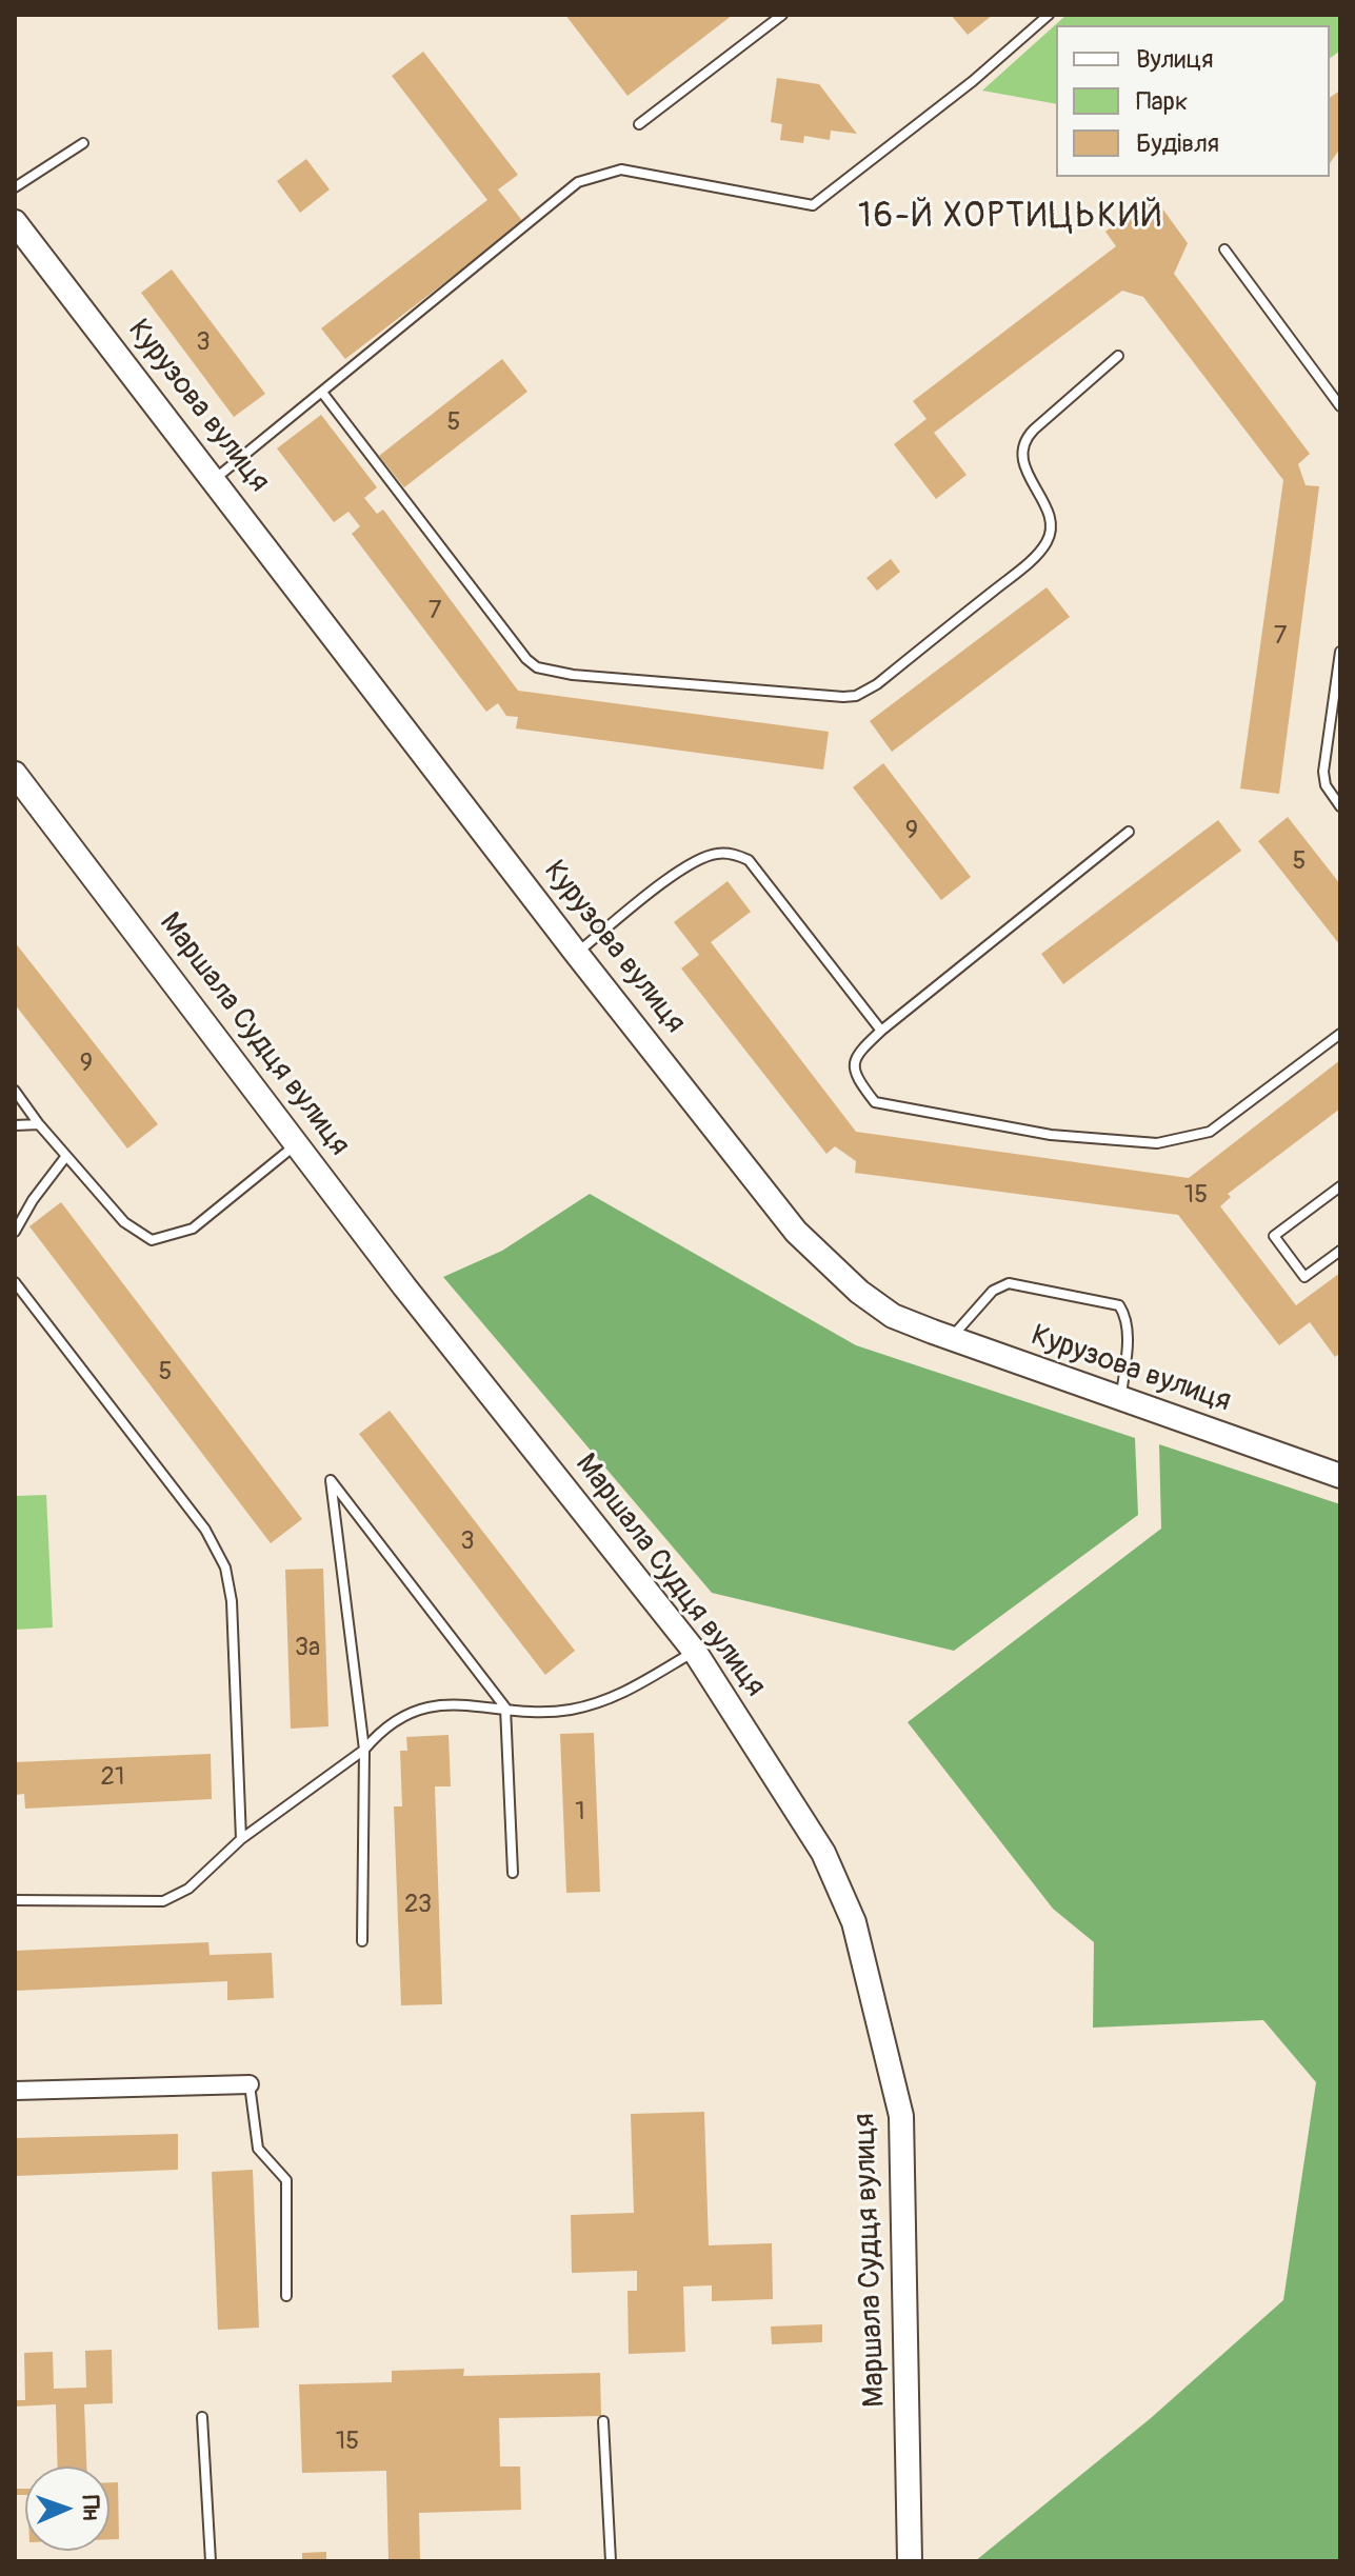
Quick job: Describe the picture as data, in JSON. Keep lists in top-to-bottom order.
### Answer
{
  "streets": {
    "street": ["Курузова вулиця", "Маршала Судця вулиця"]
  },
  "districts": ["16-Й ХОРТИЦЬКИЙ"],
  "house_numbers": [
    "3",
    "5",
    "7",
    "7",
    "9",
    "5",
    "9",
    "15",
    "5",
    "3",
    "3а",
    "21",
    "1",
    "23",
    "15"
  ],
  "legend": ["Вулиця", "Парк", "Будівля"],
  "north": "right"
}
